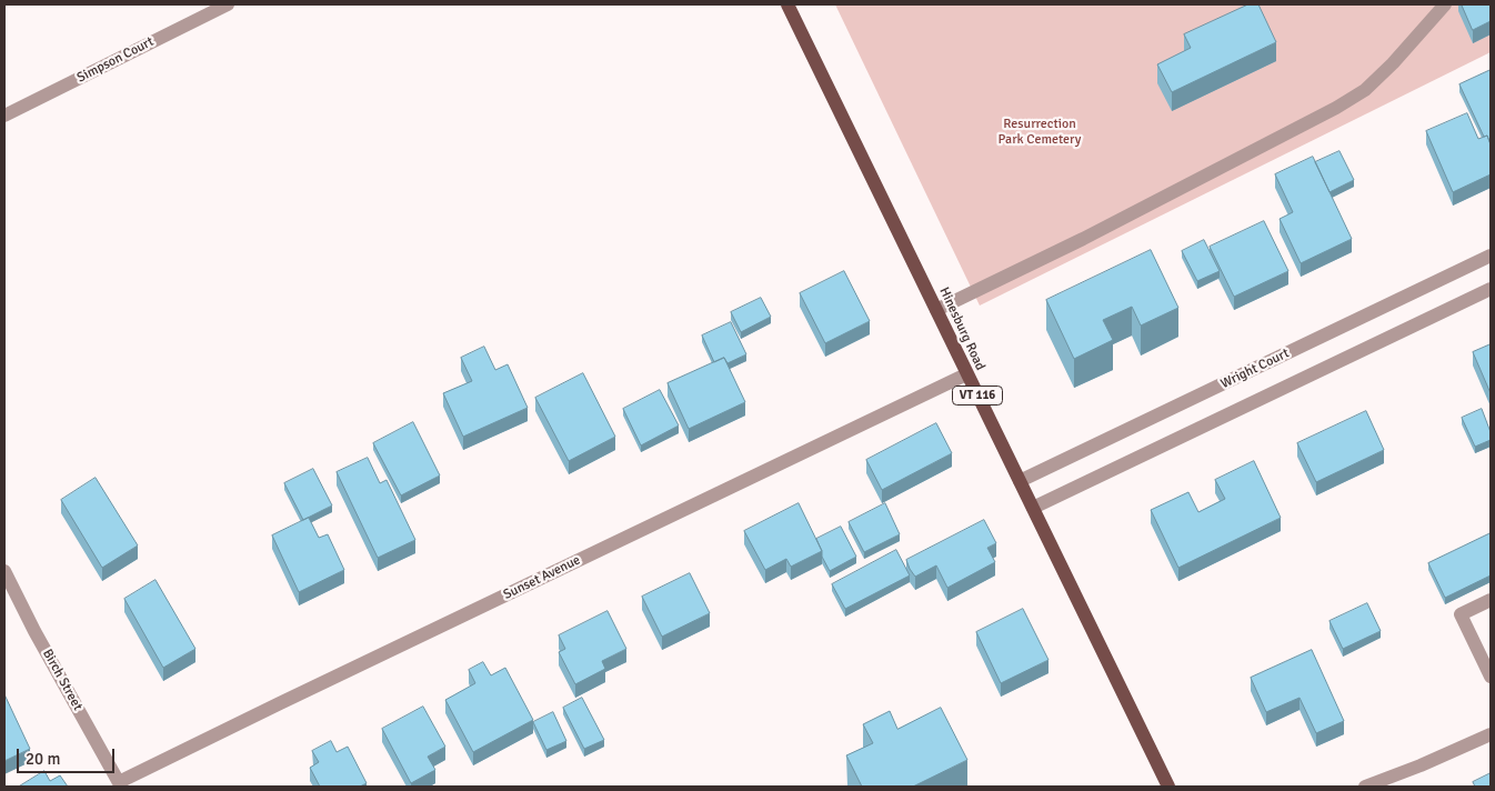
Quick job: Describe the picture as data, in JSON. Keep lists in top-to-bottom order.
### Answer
{
  "streets": {
    "main road": ["Hinesburg Road", "VT 116"],
    "street": [
      "Simpson Court",
      "Wright Court",
      "Sunset Avenue",
      "Birch Street"
    ]
  },
  "crossings": [
    ["Hinesburg Road", "Wright Court"],
    ["Hinesburg Road", "Sunset Avenue"],
    ["Sunset Avenue", "Birch Street"]
  ],
  "parks": ["Resurrection Park Cemetery"],
  "scale_bar": "20 m"
}
